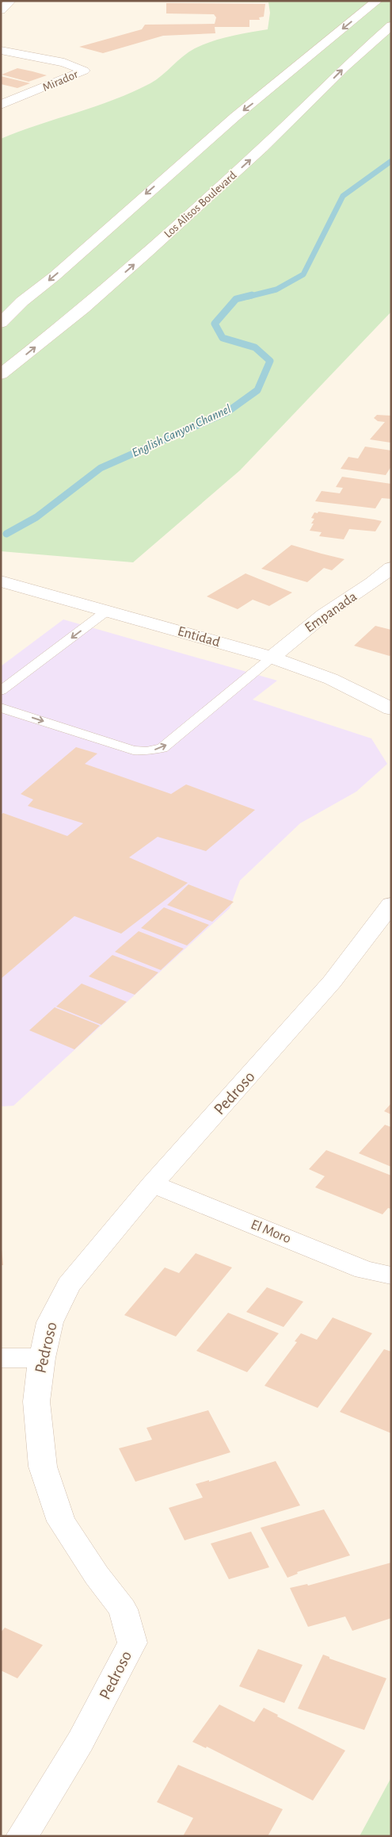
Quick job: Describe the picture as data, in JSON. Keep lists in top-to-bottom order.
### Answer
{
  "streets": {
    "main road": [
      "Mirador",
      "Los Alisos Boulevard",
      "Empanada",
      "Entidad",
      "Pedroso",
      "El Moro"
    ]
  },
  "crossings": [
    ["Empanada", "Entidad"],
    ["Pedroso", "El Moro"]
  ],
  "water": ["English Canyon Channel"]
}
